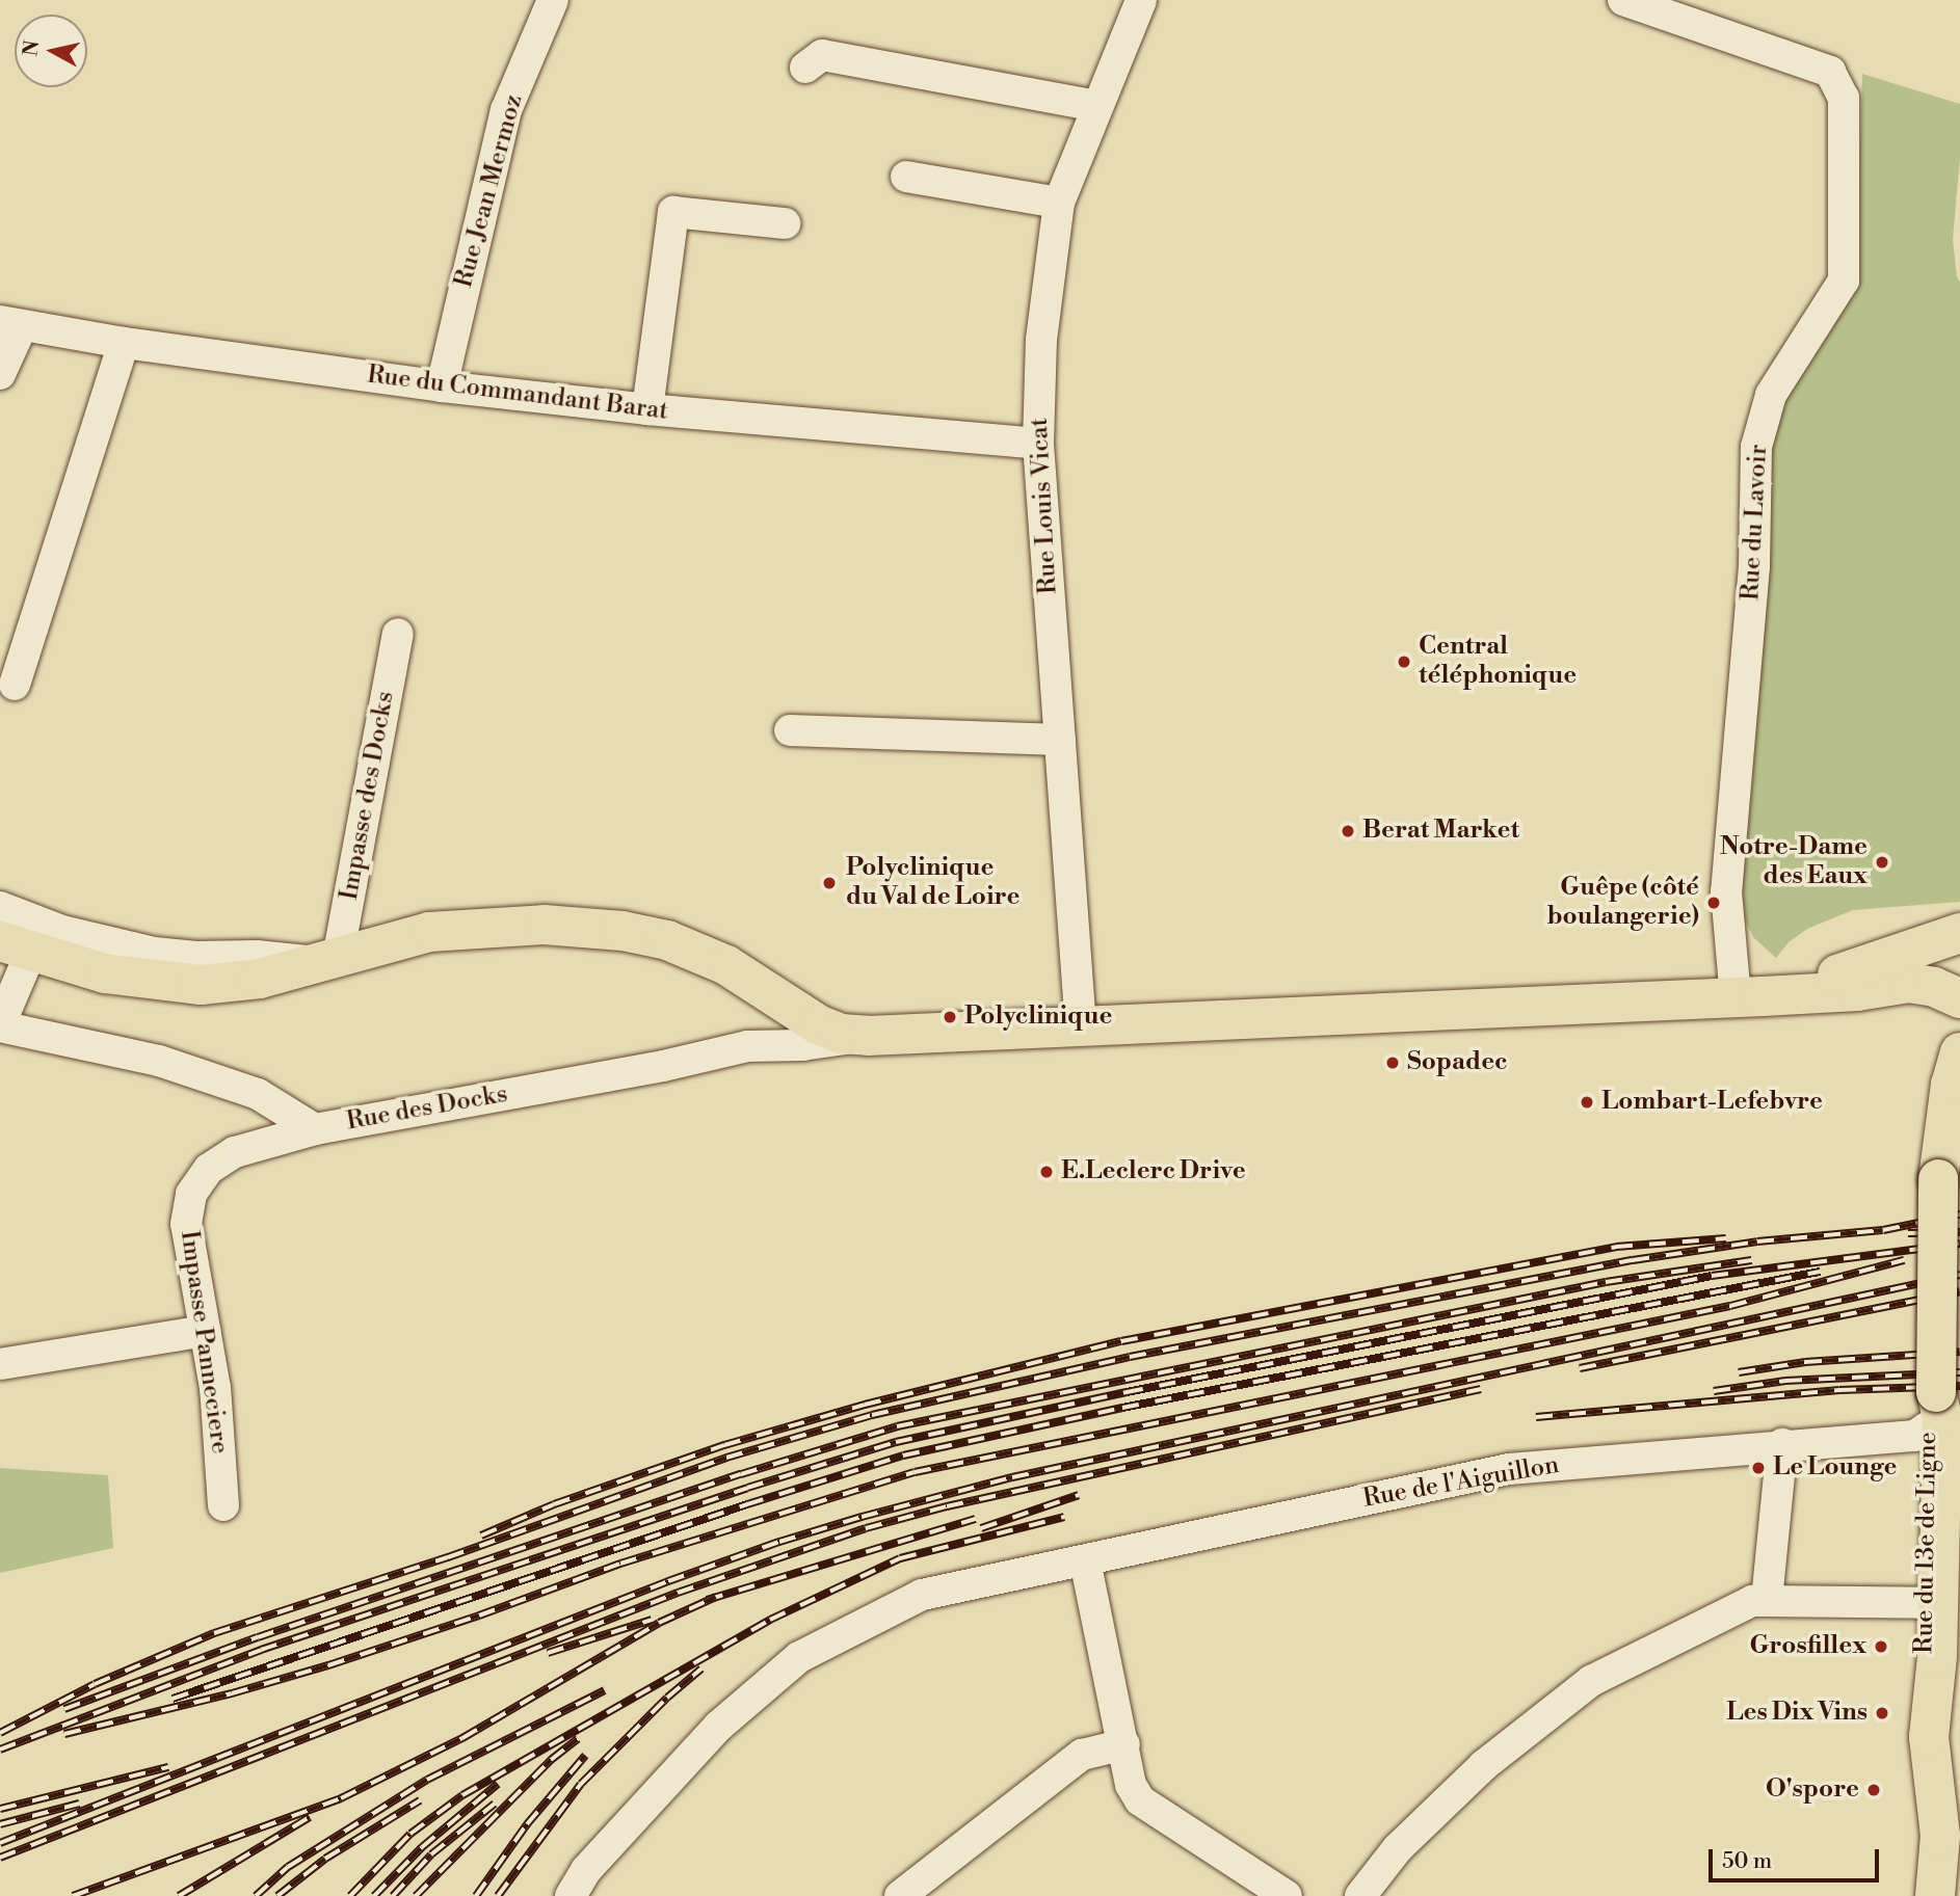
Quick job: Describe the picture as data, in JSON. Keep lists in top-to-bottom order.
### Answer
{
  "streets": {
    "main road": ["Rue du 13e de Ligne"],
    "street": [
      "Rue Jean Mermoz",
      "Rue du Commandant Barat",
      "Rue Louis Vicat",
      "Rue du Lavoir",
      "Impasse des Docks",
      "Rue des Docks",
      "Impasse Panneciere",
      "Rue de l'Aiguillon"
    ]
  },
  "crossings": [
    ["Rue Jean Mermoz", "Rue du Commandant Barat"],
    ["Rue du Commandant Barat", "Rue Louis Vicat"],
    ["Rue des Docks", "Impasse Panneciere"],
    ["Rue de l'Aiguillon", "Rue du 13e de Ligne"]
  ],
  "places": [
    "Central téléphonique",
    "Berat Market",
    "Notre-Dame des Eaux",
    "Polyclinique du Val de Loire",
    "Guêpe (côté boulangerie)",
    "Polyclinique",
    "Sopadec",
    "Lombart-Lefebvre",
    "E.Leclerc Drive",
    "Le Lounge",
    "Grosfillex",
    "Les Dix Vins",
    "O'spore"
  ],
  "scale_bar": "50 m",
  "north": "left"
}
